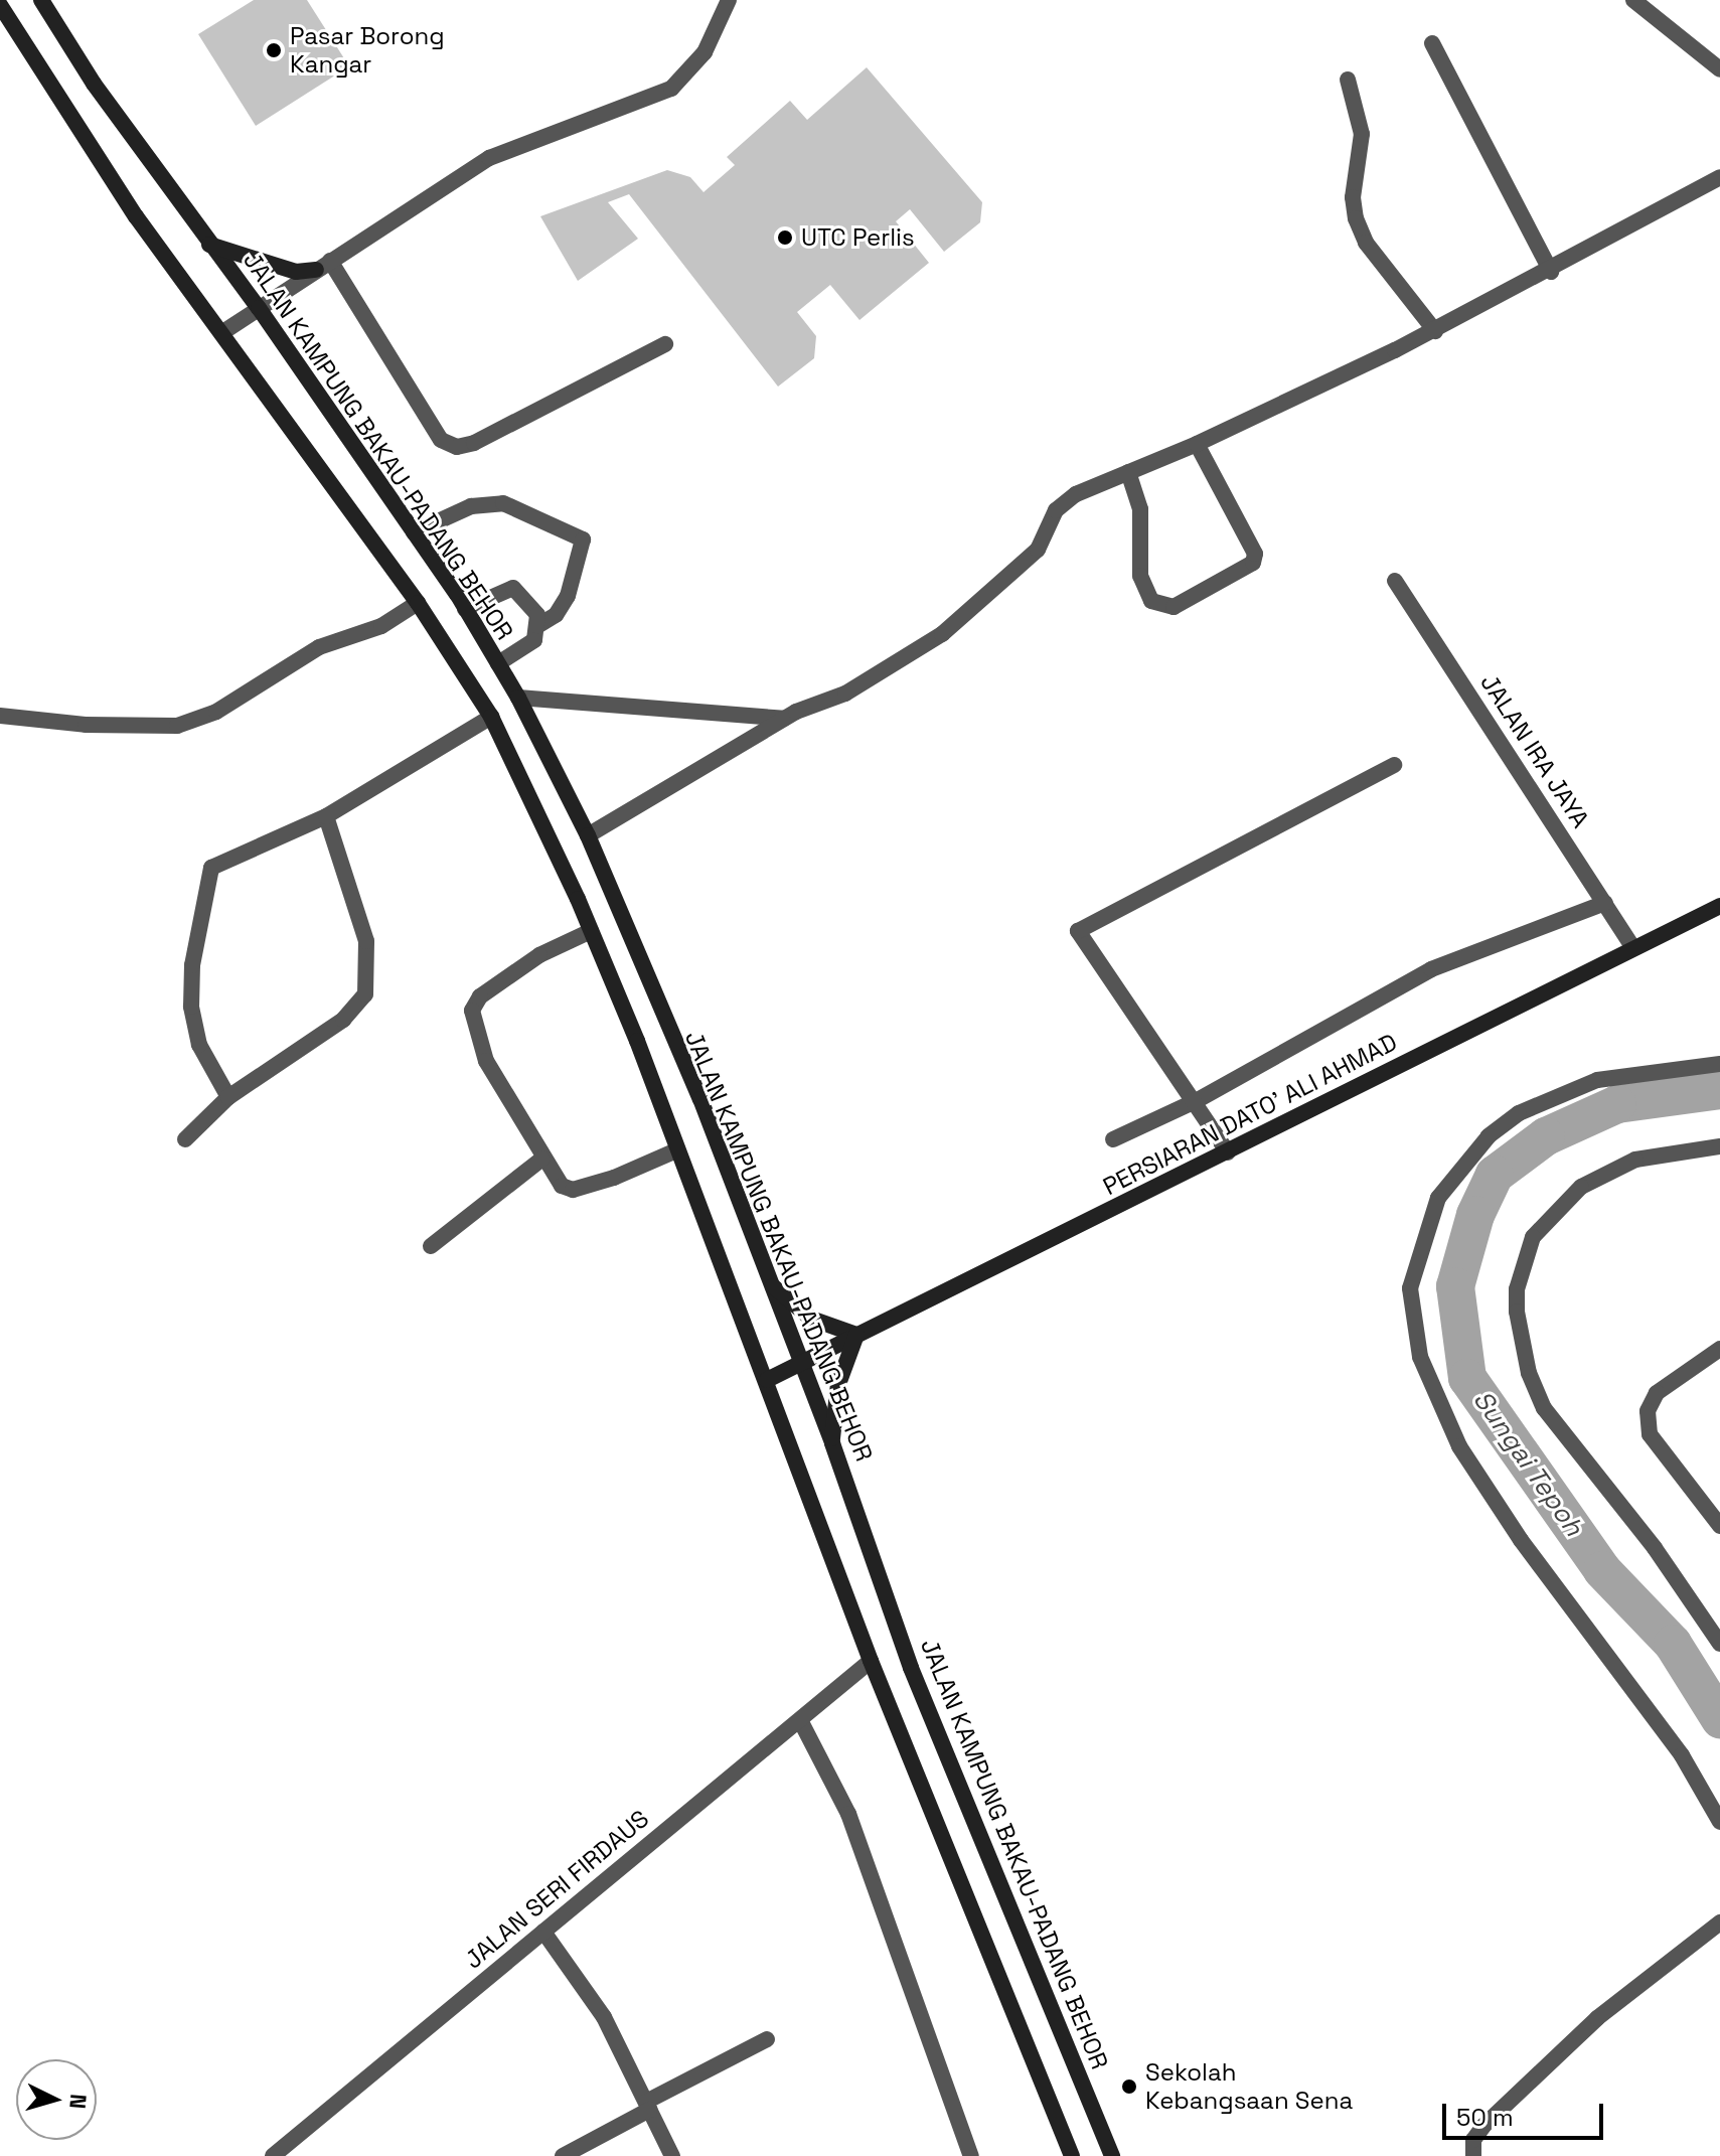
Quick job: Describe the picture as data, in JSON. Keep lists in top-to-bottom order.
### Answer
{
  "streets": {
    "street": [
      "JALAN KAMPUNG BAKAU-PADANG BEHOR",
      "JALAN IRA JAYA",
      "PERSIARAN DATO' ALI AHMAD",
      "JALAN SERI FIRDAUS"
    ]
  },
  "crossings": [
    ["JALAN KAMPUNG BAKAU-PADANG BEHOR", "PERSIARAN DATO' ALI AHMAD"],
    ["JALAN IRA JAYA", "PERSIARAN DATO' ALI AHMAD"]
  ],
  "water": ["Sungai Tepoh"],
  "places": ["Pasar Borong Kangar", "UTC Perlis", "Sekolah Kebangsaan Sena"],
  "scale_bar": "50 m",
  "north": "right"
}
